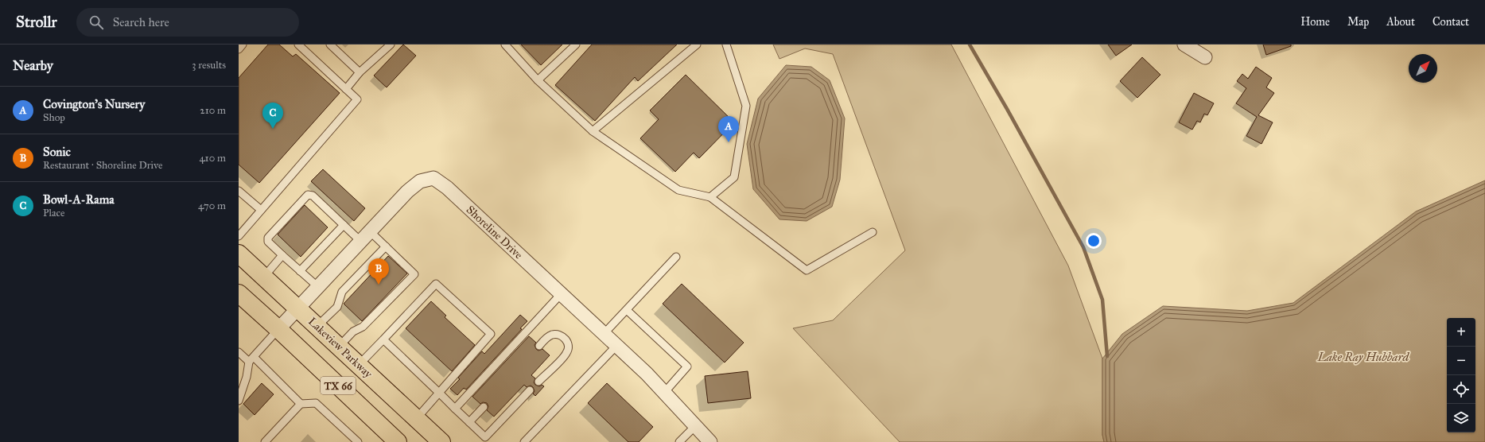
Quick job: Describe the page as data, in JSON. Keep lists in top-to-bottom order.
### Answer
{
  "streets": {
    "main road": ["Lakeview Parkway", "TX 66"],
    "street": ["Shoreline Drive"]
  },
  "crossings": [
    ["Shoreline Drive", "Lakeview Parkway"],
    ["Shoreline Drive", "TX 66"]
  ],
  "water": ["Lake Ray Hubbard"],
  "north": "top right",
  "page": {
    "header": "Strollr",
    "search": "Search here",
    "nav": [
      "Home",
      "Map",
      "About",
      "Contact"
    ],
    "heading": ["Nearby", "3 results"],
    "list": [
      {
        "mark": "A",
        "name": "Covington's Nursery",
        "note": "Shop",
        "value": "210 m"
      },
      {
        "mark": "B",
        "name": "Sonic",
        "note": "Restaurant · Shoreline Drive",
        "value": "410 m"
      },
      {
        "mark": "C",
        "name": "Bowl-A-Rama",
        "note": "Place",
        "value": "470 m"
      }
    ],
    "pins": ["C", "A", "B"],
    "map_buttons": ["+", "−"]
  }
}
